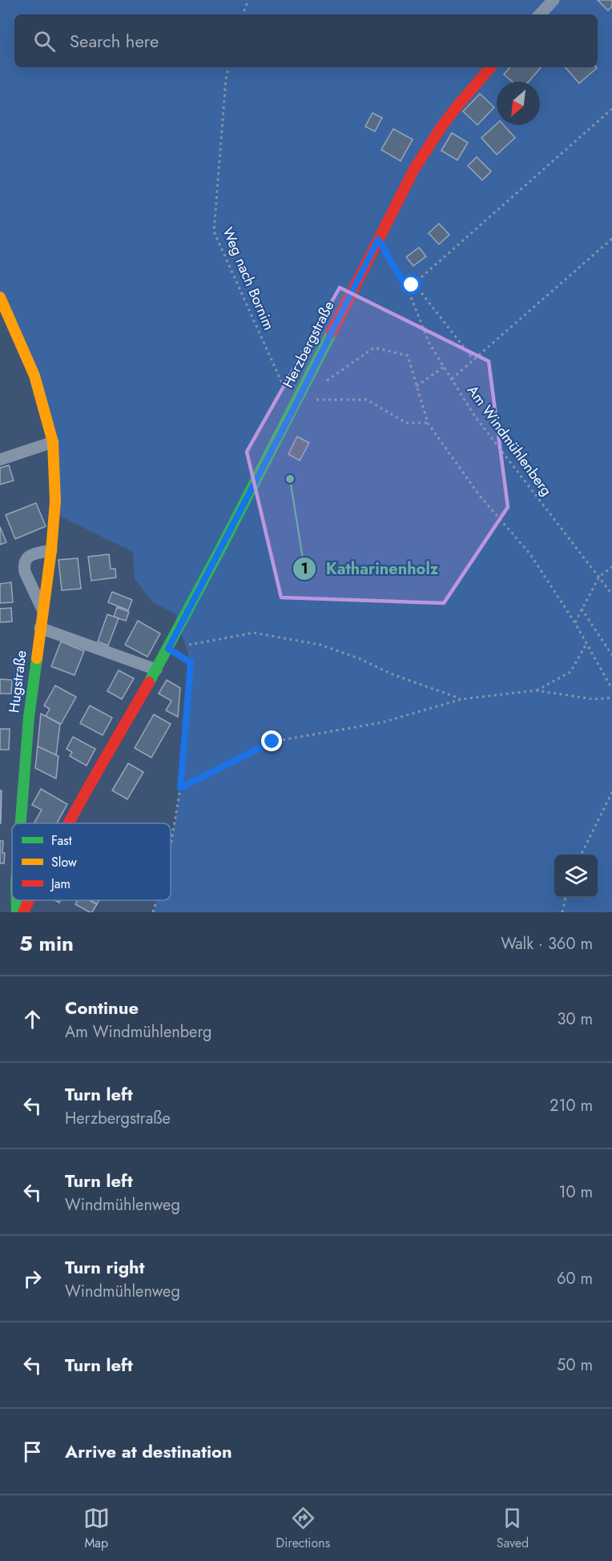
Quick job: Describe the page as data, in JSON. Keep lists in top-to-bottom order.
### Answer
{
  "streets": {
    "street": ["Herzbergstraße", "Hugstraße"],
    "path": ["Weg nach Bornim", "Am Windmühlenberg"]
  },
  "crossings": [
    ["Weg nach Bornim", "Herzbergstraße"],
    ["Herzbergstraße", "Am Windmühlenberg"]
  ],
  "places": ["Katharinenholz"],
  "legend": ["Fast", "Slow", "Jam"],
  "north": "bottom left",
  "page": {
    "search": "Search here",
    "heading": ["5 min", "Walk · 360 m"],
    "list": [
      ["Continue", "Am Windmühlenberg", "30 m"],
      ["Turn left", "Herzbergstraße", "210 m"],
      ["Turn left", "Windmühlenweg", "10 m"],
      ["Turn right", "Windmühlenweg", "60 m"],
      ["Turn left", "50 m"],
      "Arrive at destination"
    ],
    "nav": ["Map", "Directions", "Saved"]
  }
}
